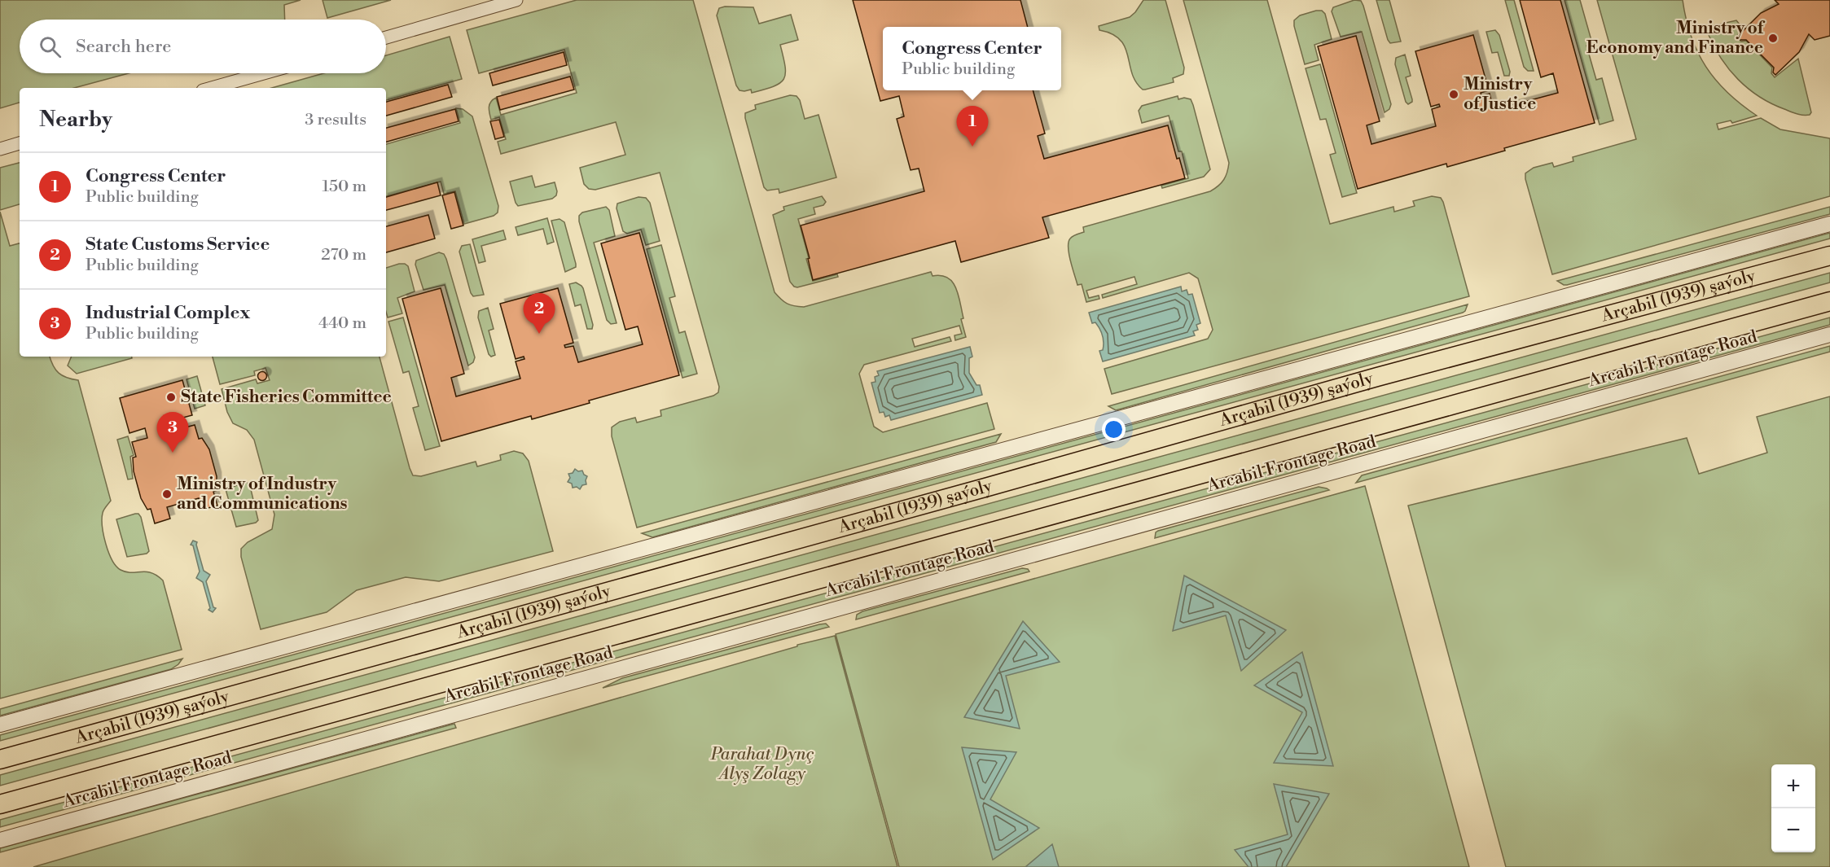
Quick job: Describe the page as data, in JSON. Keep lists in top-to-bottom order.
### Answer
{
  "streets": {
    "main road": ["Arçabil (1939) şaýoly"],
    "street": ["Arcabil Frontage Road"]
  },
  "parks": ["Parahat Dynç Alyş Zolagy"],
  "places": [
    "Ministry of Economy and Finance",
    "Ministry of Justice",
    "State Fisheries Committee",
    "Ministry of Industry and Communications"
  ],
  "page": {
    "search": "Search here",
    "popup": ["Congress Center", "Public building"],
    "heading": ["Nearby", "3 results"],
    "pins": ["1", "2", "3"],
    "list": [
      {
        "mark": "1",
        "name": "Congress Center",
        "note": "Public building",
        "value": "150 m"
      },
      {
        "mark": "2",
        "name": "State Customs Service",
        "note": "Public building",
        "value": "270 m"
      },
      {
        "mark": "3",
        "name": "Industrial Complex",
        "note": "Public building",
        "value": "440 m"
      }
    ],
    "map_buttons": ["+", "−"]
  }
}
